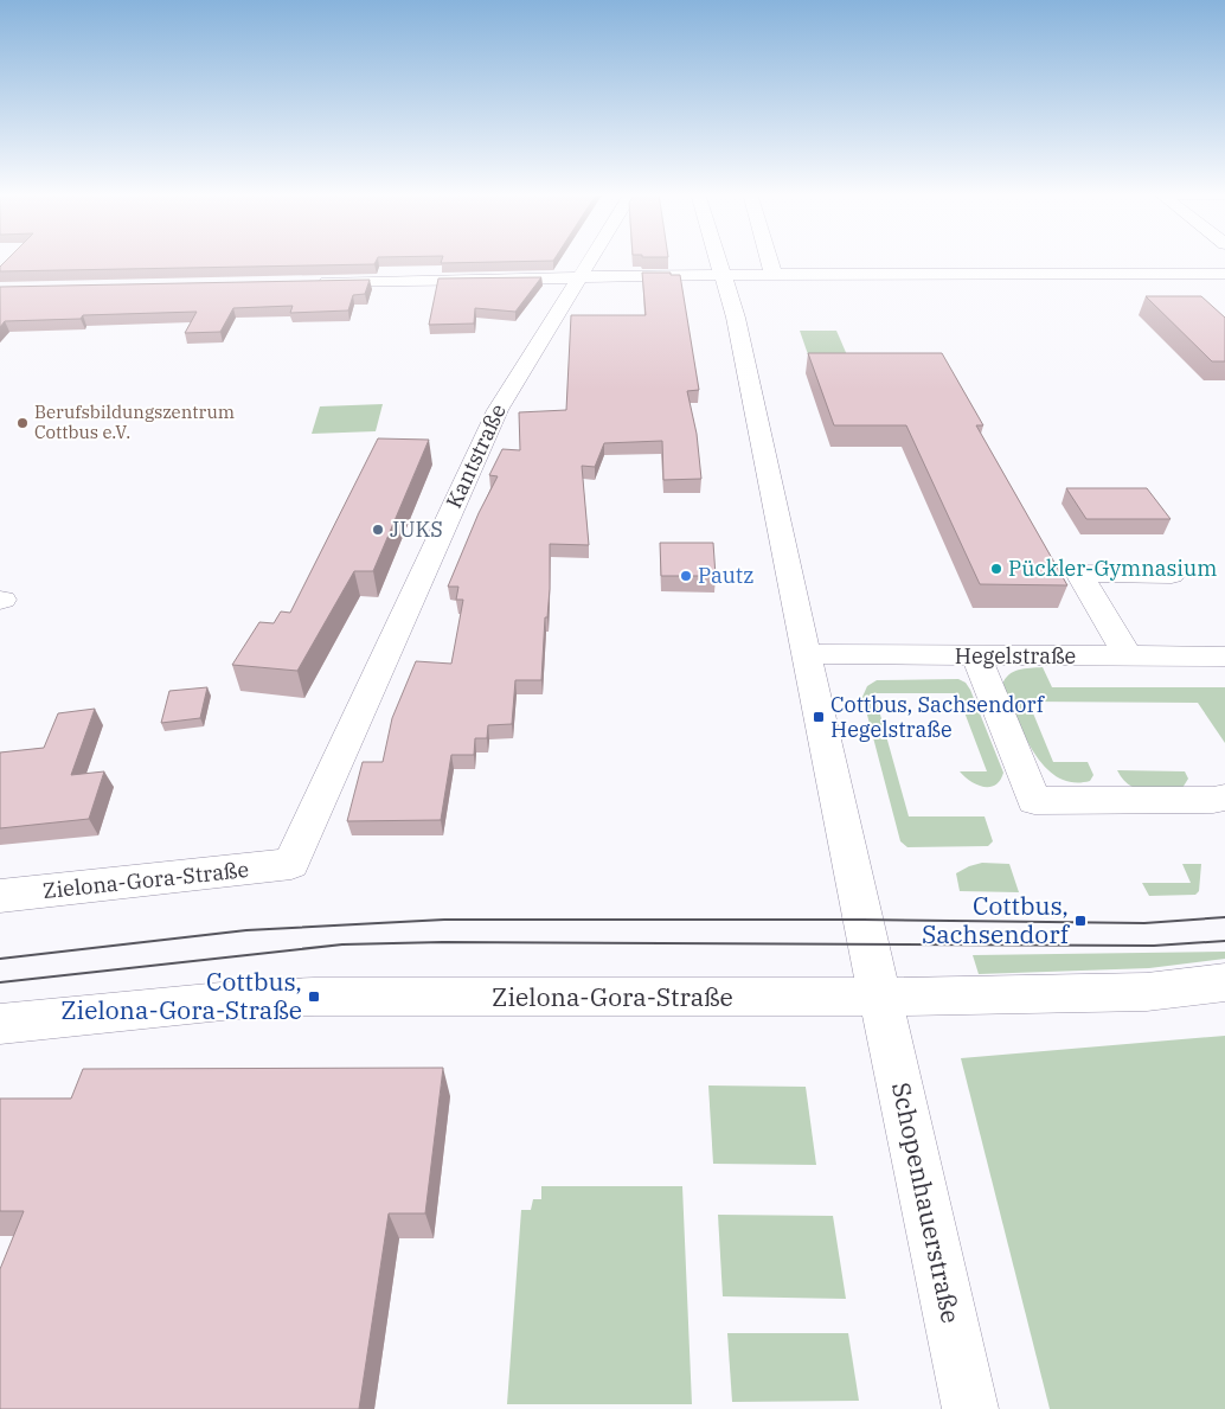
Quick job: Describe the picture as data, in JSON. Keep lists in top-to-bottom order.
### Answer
{
  "streets": {
    "street": [
      "Kantstraße",
      "Hegelstraße",
      "Zielona-Gora-Straße",
      "Schopenhauerstraße"
    ]
  },
  "crossings": [
    ["Kantstraße", "Zielona-Gora-Straße"],
    ["Zielona-Gora-Straße", "Schopenhauerstraße"]
  ],
  "places": {
    "other": [
      "Berufsbildungszentrum Cottbus e.V.",
      "JUKS",
      "Pückler-Gymnasium",
      "Pautz"
    ],
    "transit": ["Cottbus, Sachsendorf Hegelstraße", "Cottbus, Sachsendorf", "Cottbus, Zielona-Gora-Straße"]
  }
}
